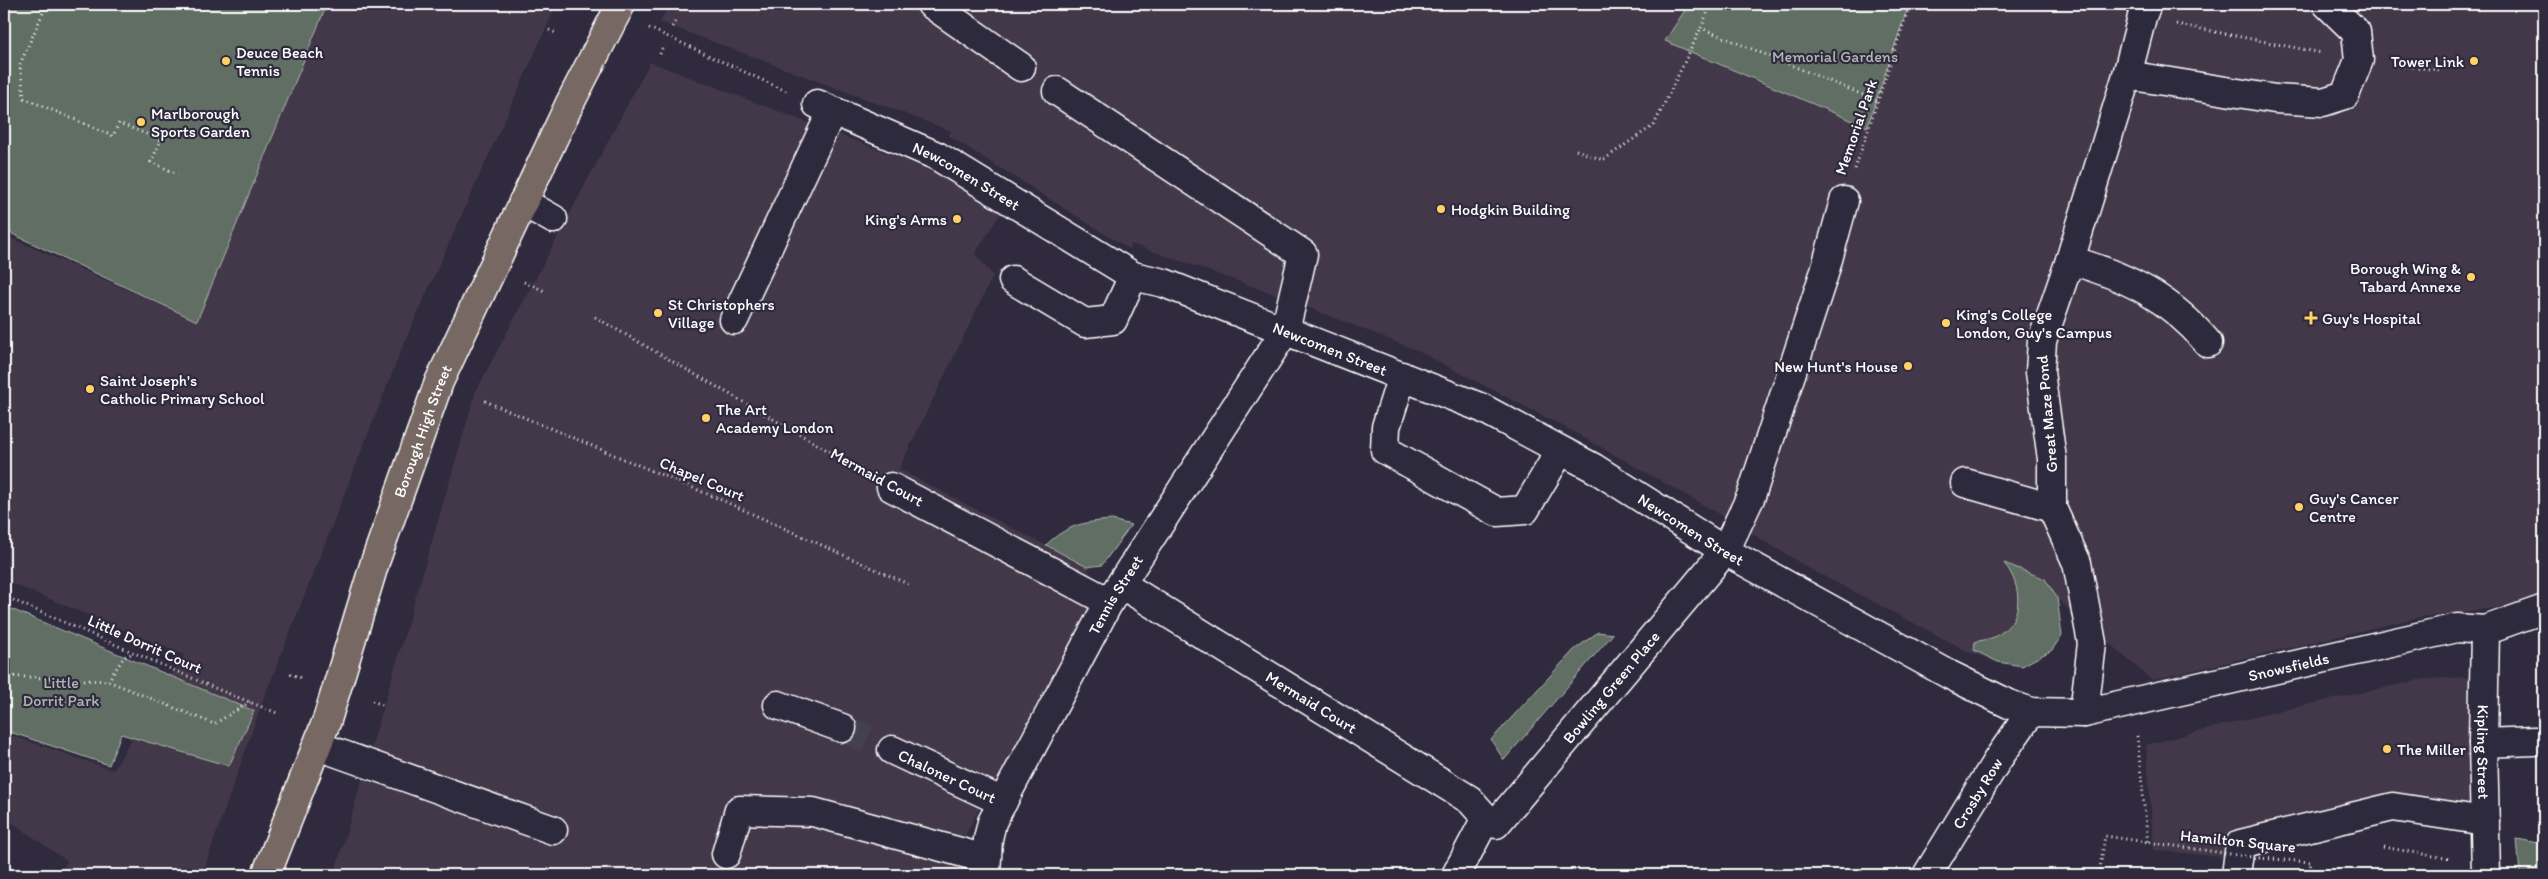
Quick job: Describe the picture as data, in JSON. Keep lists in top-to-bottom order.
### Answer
{
  "streets": {
    "main road": ["Borough High Street"],
    "street": [
      "Newcomen Street",
      "Great Maze Pond",
      "Mermaid Court",
      "Tennis Street",
      "Snowsfields",
      "Bowling Green Place",
      "Kipling Street",
      "Chaloner Court",
      "Crosby Row"
    ],
    "path": [
      "Memorial Park",
      "Chapel Court",
      "Little Dorrit Court",
      "Hamilton Square"
    ]
  },
  "crossings": [
    ["Memorial Park", "Bowling Green Place"],
    ["Newcomen Street", "Tennis Street"],
    ["Newcomen Street", "Snowsfields"],
    ["Newcomen Street", "Bowling Green Place"],
    ["Newcomen Street", "Crosby Row"],
    ["Great Maze Pond", "Snowsfields"],
    ["Mermaid Court", "Tennis Street"],
    ["Mermaid Court", "Bowling Green Place"],
    ["Tennis Street", "Chaloner Court"],
    ["Snowsfields", "Kipling Street"],
    ["Snowsfields", "Crosby Row"]
  ],
  "parks": ["Memorial Gardens", "Little Dorrit Park"],
  "places": {
    "other": [
      "Deuce Beach Tennis",
      "Tower Link",
      "Marlborough Sports Garden",
      "Hodgkin Building",
      "King's Arms",
      "Borough Wing & Tabard Annexe",
      "St Christophers Village",
      "King's College London, Guy's Campus",
      "New Hunt's House",
      "Saint Joseph's Catholic Primary School",
      "The Art Academy London",
      "Guy's Cancer Centre",
      "The Miller"
    ],
    "health": ["Guy's Hospital"]
  }
}
